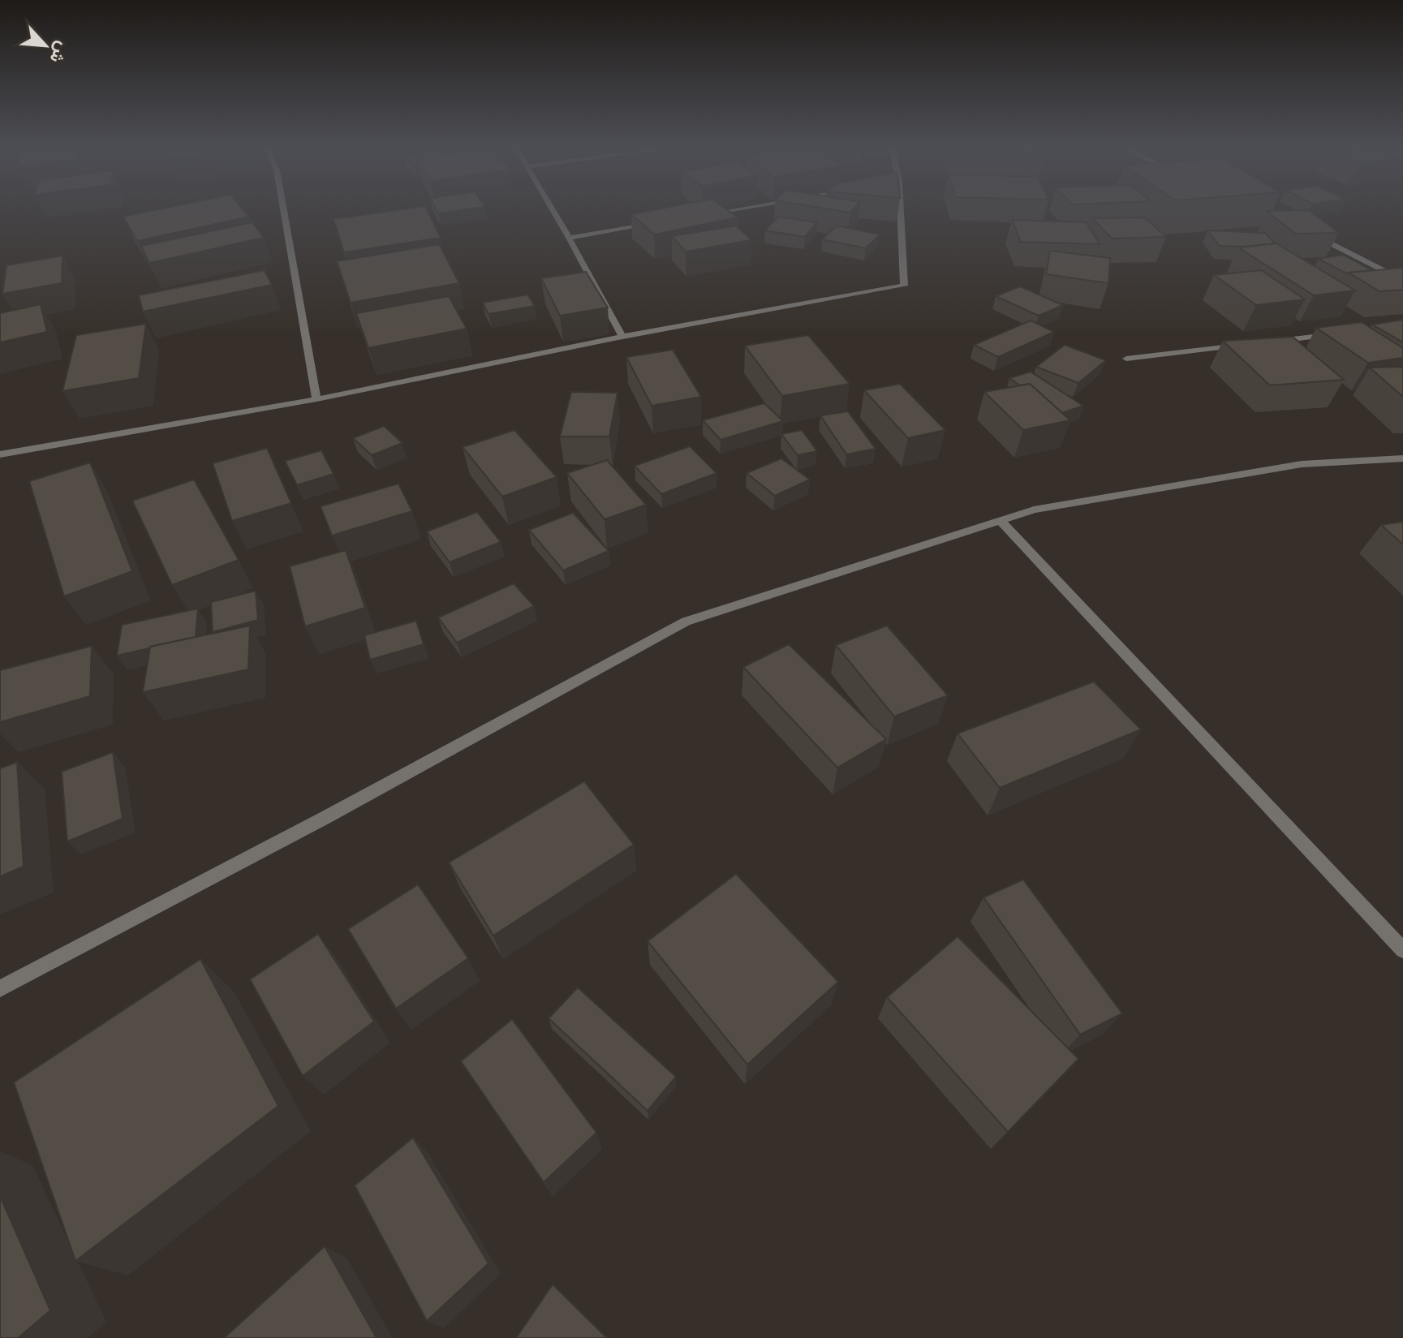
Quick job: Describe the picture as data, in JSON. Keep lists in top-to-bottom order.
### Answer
{
  "north": "bottom right"
}
